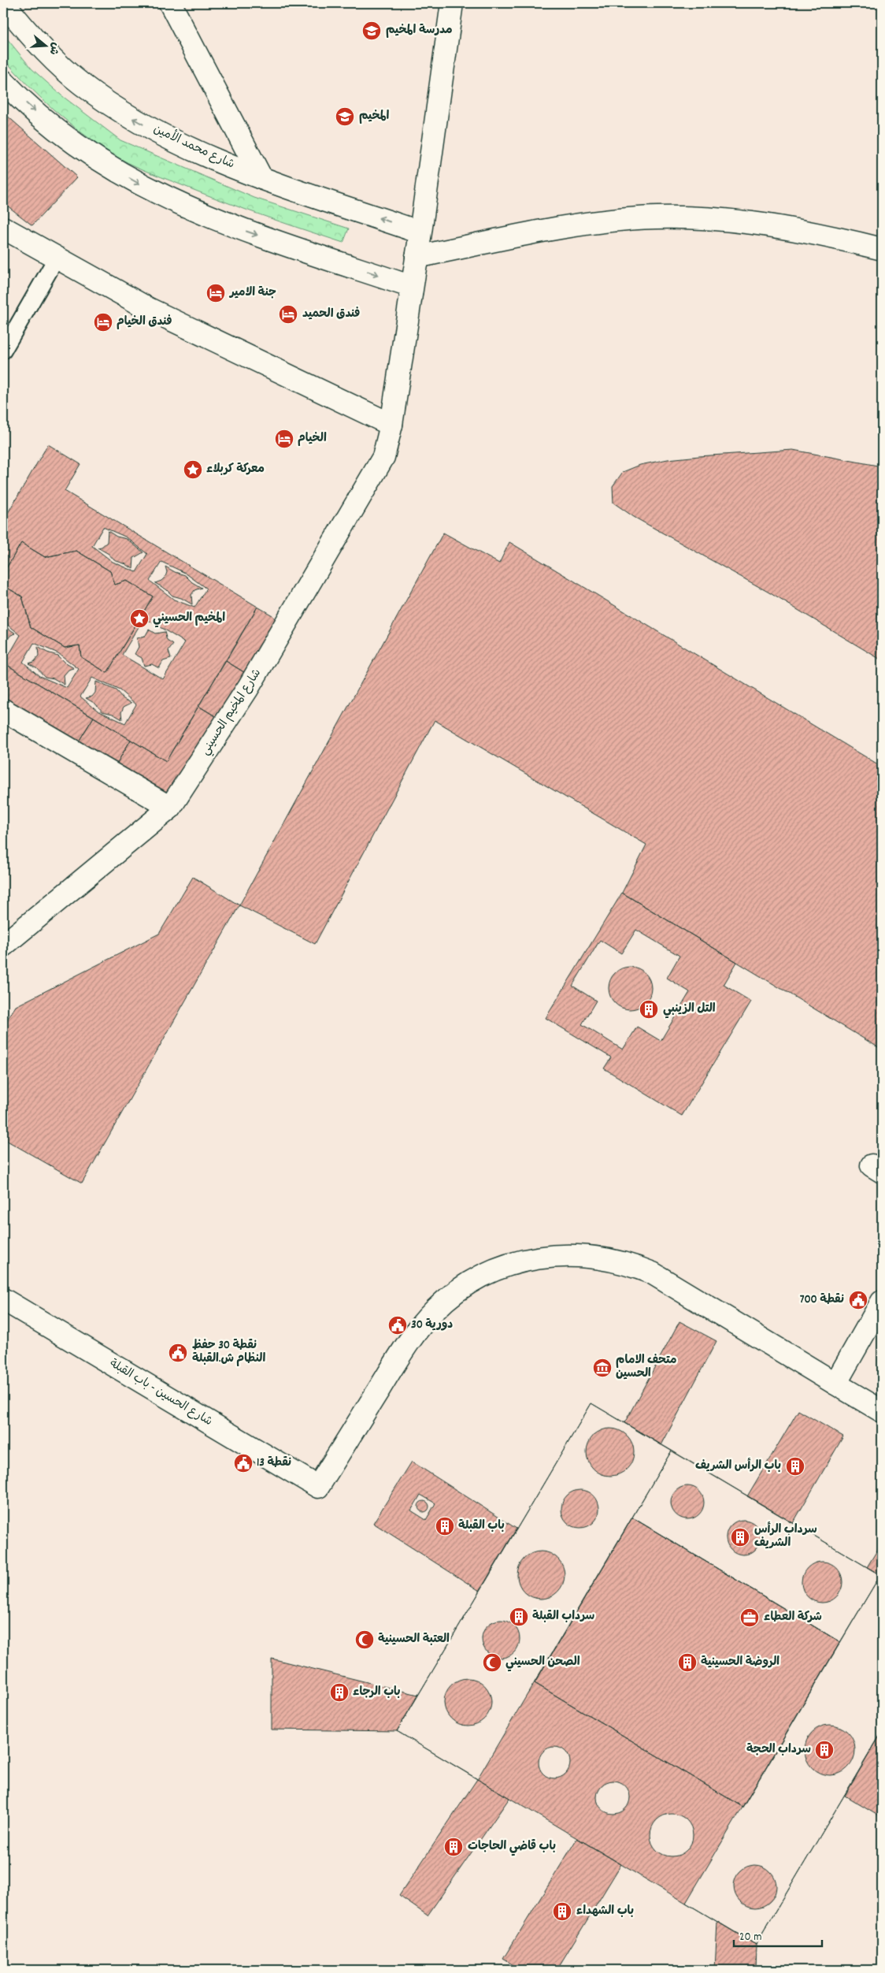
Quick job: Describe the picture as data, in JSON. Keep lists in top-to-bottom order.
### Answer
{
  "streets": {
    "street": ["شارع محمد الأمين", "شارع المخيم الحسيني", "شارع الحسين - باب القبلة"]
  },
  "crossings": [
    ["شارع محمد الأمين", "شارع المخيم الحسيني"]
  ],
  "places": {
    "school or university": ["مدرسة المخيم", "المخيم"],
    "hotel": [
      "جنة الامير",
      "فندق الحميد",
      "فندق الخيام",
      "الخيام"
    ],
    "place": ["معركة كربلاء", "المخيم الحسيني"],
    "building": [
      "التل الزينبي",
      "باب الرأس الشريف",
      "باب القبلة",
      "سرداب الرأس الشريف",
      "سرداب القبلة",
      "الروضة الحسينية",
      "باب الرجاء",
      "سرداب الحجة",
      "باب قاضي الحاجات",
      "باب الشهداء"
    ],
    "public building": [
      "نقطة 700",
      "دورية 30",
      "نقطة 30 حفظ النظام ش.القبلة",
      "نقطة 13"
    ],
    "museum": ["متحف الامام الحسين"],
    "office": ["شركة العطاء"],
    "mosque": ["العتبة الحسينية", "الصحن الحسيني"]
  },
  "scale_bar": "20 m",
  "north": "right"
}
